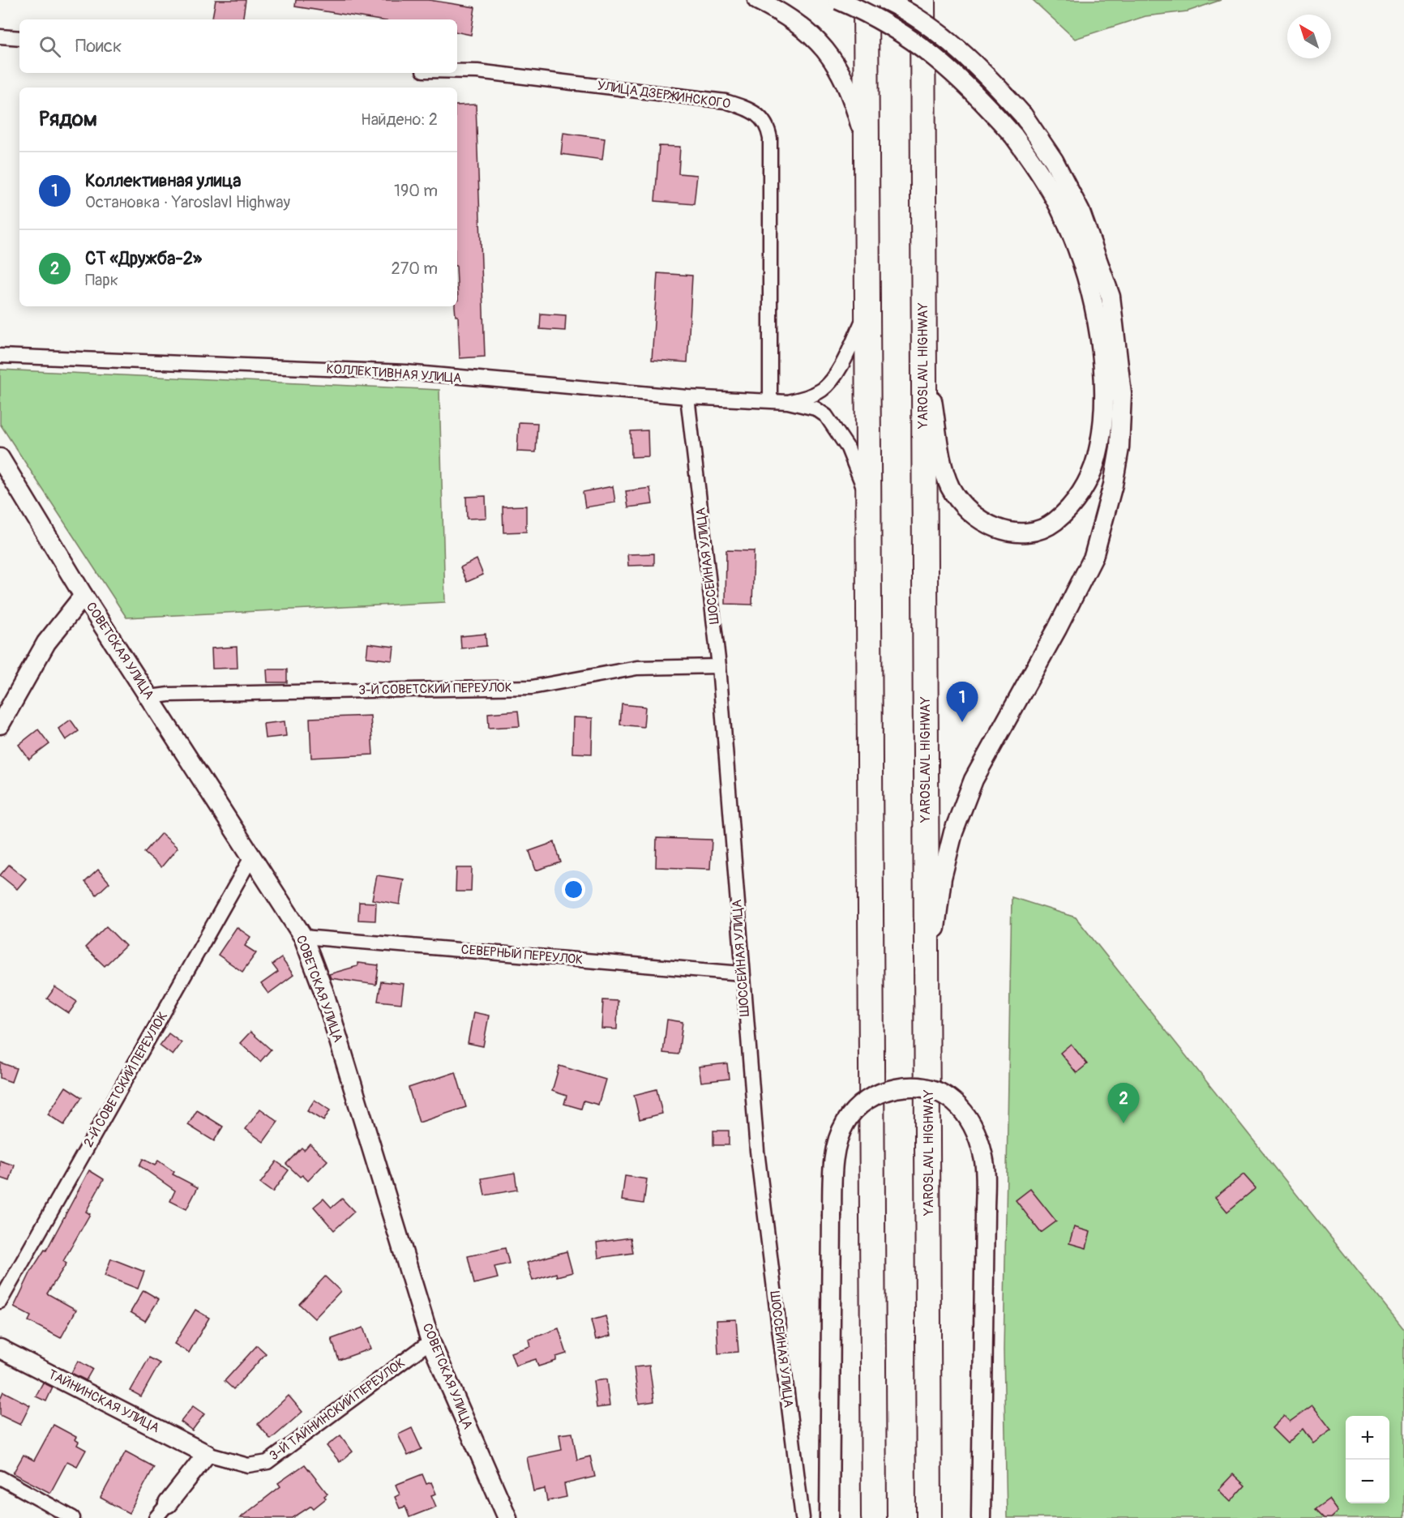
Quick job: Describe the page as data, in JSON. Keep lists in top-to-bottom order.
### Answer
{
  "streets": {
    "highway": ["YAROSLAVL HIGHWAY"],
    "street": [
      "УЛИЦА ДЗЕРЖИНСКОГО",
      "КОЛЛЕКТИВНАЯ УЛИЦА",
      "ШОССЕЙНАЯ УЛИЦА",
      "СОВЕТСКАЯ УЛИЦА",
      "3-Й СОВЕТСКИЙ ПЕРЕУЛОК",
      "СЕВЕРНЫЙ ПЕРЕУЛОК",
      "2-Й СОВЕТСКИЙ ПЕРЕУЛОК",
      "ТАЙНИНСКАЯ УЛИЦА",
      "3-Й ТАЙНИНСКИЙ ПЕРЕУЛОК"
    ]
  },
  "crossings": [
    ["УЛИЦА ДЗЕРЖИНСКОГО", "КОЛЛЕКТИВНАЯ УЛИЦА"],
    ["КОЛЛЕКТИВНАЯ УЛИЦА", "ШОССЕЙНАЯ УЛИЦА"],
    ["ШОССЕЙНАЯ УЛИЦА", "3-Й СОВЕТСКИЙ ПЕРЕУЛОК"],
    ["ШОССЕЙНАЯ УЛИЦА", "СЕВЕРНЫЙ ПЕРЕУЛОК"],
    ["СОВЕТСКАЯ УЛИЦА", "3-Й СОВЕТСКИЙ ПЕРЕУЛОК"],
    ["СОВЕТСКАЯ УЛИЦА", "СЕВЕРНЫЙ ПЕРЕУЛОК"],
    ["СОВЕТСКАЯ УЛИЦА", "2-Й СОВЕТСКИЙ ПЕРЕУЛОК"],
    ["СОВЕТСКАЯ УЛИЦА", "3-Й ТАЙНИНСКИЙ ПЕРЕУЛОК"],
    ["ТАЙНИНСКАЯ УЛИЦА", "3-Й ТАЙНИНСКИЙ ПЕРЕУЛОК"]
  ],
  "north": "top left",
  "page": {
    "search": "Поиск",
    "heading": ["Рядом", "Найдено: 2"],
    "list": [
      {
        "mark": "1",
        "name": "Коллективная улица",
        "note": "Остановка · Yaroslavl Highway",
        "value": "190 m"
      },
      {
        "mark": "2",
        "name": "СТ «Дружба-2»",
        "note": "Парк",
        "value": "270 m"
      }
    ],
    "pins": ["1", "2"],
    "map_buttons": ["+", "−"]
  }
}
